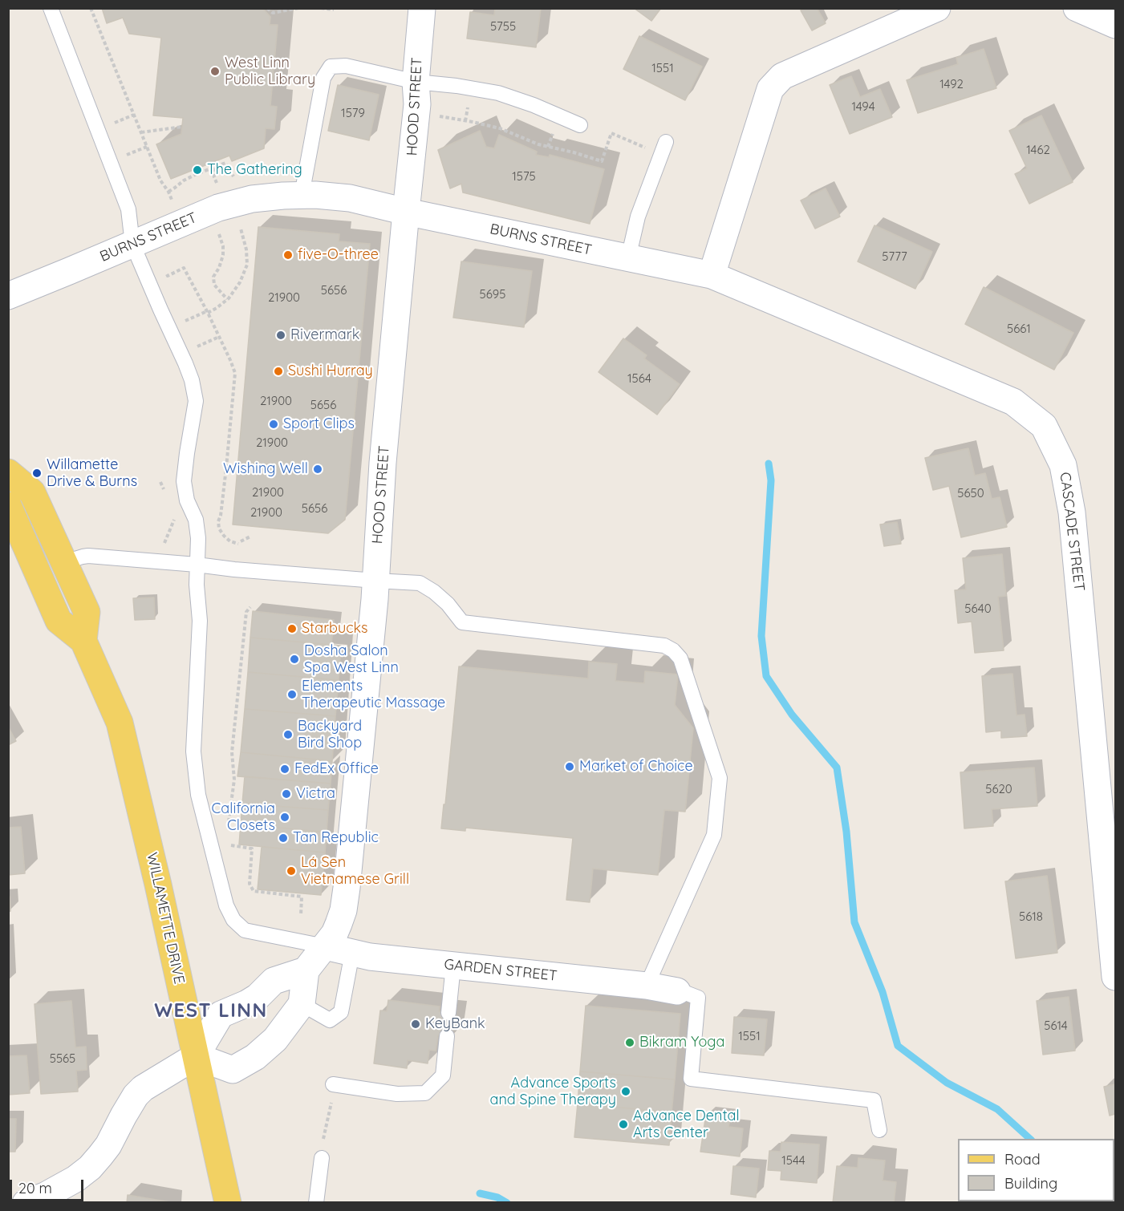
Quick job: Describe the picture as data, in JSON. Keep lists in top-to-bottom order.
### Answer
{
  "streets": {
    "main road": ["WILLAMETTE DRIVE"],
    "street": [
      "HOOD STREET",
      "BURNS STREET",
      "CASCADE STREET",
      "GARDEN STREET"
    ]
  },
  "crossings": [
    ["HOOD STREET", "BURNS STREET"],
    ["HOOD STREET", "GARDEN STREET"],
    ["BURNS STREET", "CASCADE STREET"]
  ],
  "districts": ["WEST LINN"],
  "places": [
    "West Linn Public Library",
    "The Gathering",
    "five-O-three",
    "Rivermark",
    "Sushi Hurray",
    "Sport Clips",
    "Wishing Well",
    "Willamette Drive & Burns",
    "Starbucks",
    "Dosha Salon Spa West Linn",
    "Elements Therapeutic Massage",
    "Backyard Bird Shop",
    "Market of Choice",
    "FedEx Office",
    "Victra",
    "California Closets",
    "Tan Republic",
    "Lá Sen Vietnamese Grill",
    "KeyBank",
    "Bikram Yoga",
    "Advance Sports and Spine Therapy",
    "Advance Dental Arts Center"
  ],
  "house_numbers": [
    "5755",
    "1551",
    "1492",
    "1494",
    "1579",
    "1462",
    "1575",
    "5777",
    "5656",
    "5695",
    "21900",
    "5661",
    "1564",
    "21900",
    "5656",
    "21900",
    "21900",
    "5650",
    "5656",
    "21900",
    "5640",
    "5620",
    "5618",
    "5614",
    "1551",
    "5565",
    "1544"
  ],
  "legend": ["Road", "Building"],
  "scale_bar": "20 m"
}
